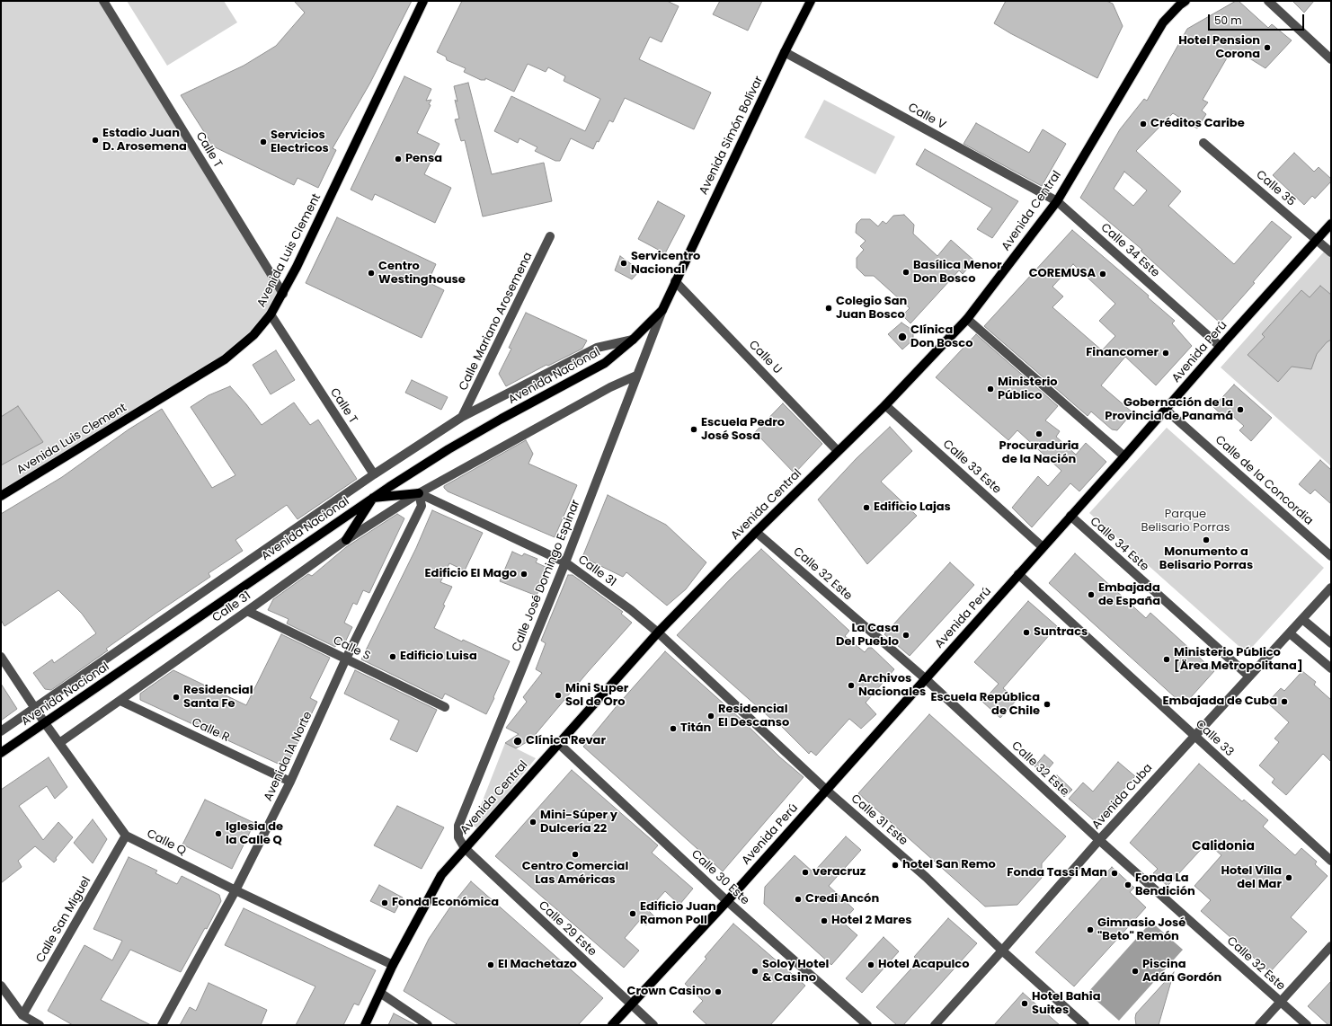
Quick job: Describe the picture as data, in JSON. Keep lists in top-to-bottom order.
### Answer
{
  "streets": {
    "main road": [
      "Avenida Simón Bolívar",
      "Avenida Central",
      "Avenida Luis Clement",
      "Avenida Perú",
      "Avenida Nacional"
    ],
    "street": [
      "Calle V",
      "Calle T",
      "Calle 35",
      "Calle 34 Este",
      "Calle Mariano Arosemena",
      "Calle U",
      "Calle 33 Este",
      "Calle de la Concordia",
      "Calle 31",
      "Calle 32 Este",
      "Calle José Domingo Espinar",
      "Calle S",
      "Calle R",
      "Calle 33",
      "Avenida 1A Norte",
      "Avenida Cuba",
      "Calle 31 Este",
      "Calle Q",
      "Calle 30 Este",
      "Calle San Miguel",
      "Calle 29 Este"
    ]
  },
  "crossings": [
    ["Calle V", "Avenida Simón Bolívar"],
    ["Calle V", "Avenida Central"],
    ["Calle V", "Calle 34 Este"],
    ["Avenida Simón Bolívar", "Calle U"],
    ["Avenida Simón Bolívar", "Avenida Nacional"],
    ["Calle T", "Avenida Luis Clement"],
    ["Calle T", "Avenida Nacional"],
    ["Calle 35", "Avenida Perú"],
    ["Avenida Central", "Calle 34 Este"],
    ["Avenida Central", "Calle U"],
    ["Avenida Central", "Calle 33 Este"],
    ["Avenida Central", "Calle 31"],
    ["Avenida Central", "Calle 32 Este"],
    ["Avenida Central", "Calle José Domingo Espinar"],
    ["Avenida Central", "Calle 31 Este"],
    ["Avenida Central", "Calle Q"],
    ["Avenida Central", "Calle 30 Este"],
    ["Avenida Central", "Calle 29 Este"],
    ["Calle 34 Este", "Avenida Perú"],
    ["Calle 34 Este", "Avenida Cuba"],
    ["Calle Mariano Arosemena", "Avenida Nacional"],
    ["Avenida Perú", "Calle 33 Este"],
    ["Avenida Perú", "Calle de la Concordia"],
    ["Avenida Perú", "Calle 32 Este"],
    ["Avenida Perú", "Calle 33"],
    ["Avenida Perú", "Calle 31 Este"],
    ["Avenida Perú", "Calle 30 Este"],
    ["Avenida Perú", "Calle 29 Este"],
    ["Calle U", "Avenida Nacional"],
    ["Avenida Nacional", "Calle José Domingo Espinar"],
    ["Avenida Nacional", "Calle Q"],
    ["Calle 31", "Calle José Domingo Espinar"],
    ["Calle 31", "Calle S"],
    ["Calle 31", "Calle R"],
    ["Calle 31", "Avenida 1A Norte"],
    ["Calle 31", "Calle 31 Este"],
    ["Calle 31", "Calle Q"],
    ["Calle 32 Este", "Avenida Cuba"],
    ["Calle José Domingo Espinar", "Calle 29 Este"],
    ["Calle S", "Avenida 1A Norte"],
    ["Calle R", "Avenida 1A Norte"],
    ["Calle 33", "Avenida Cuba"],
    ["Avenida 1A Norte", "Calle Q"],
    ["Avenida Cuba", "Calle 31 Este"],
    ["Calle Q", "Calle San Miguel"]
  ],
  "districts": ["Calidonia"],
  "parks": ["Parque Belisario Porras"],
  "places": [
    "Hotel Pension Corona",
    "Créditos Caribe",
    "Estadio Juan D. Arosemena",
    "Servicios Electricos",
    "Pensa",
    "Servicentro Nacional",
    "Basílica Menor Don Bosco",
    "Centro Westinghouse",
    "COREMUSA",
    "Colegio San Juan Bosco",
    "Clínica Don Bosco",
    "Financomer",
    "Ministerio Público",
    "Gobernación de la Provincia de Panamá",
    "Escuela Pedro José Sosa",
    "Procuraduria de la Nación",
    "Edificio Lajas",
    "Monumento a Belisario Porras",
    "Edificio El Mago",
    "Embajada de España",
    "Suntracs",
    "La Casa Del Pueblo",
    "Edificio Luisa",
    "Ministerio Público [Ärea Metropolitana]",
    "Archivos Nacionales",
    "Mini Super Sol de Oro",
    "Residencial Santa Fe",
    "Embajada de Cuba",
    "Escuela República de Chile",
    "Residencial El Descanso",
    "Titán",
    "Clínica Revar",
    "Mini-Súper y Dulcería 22",
    "Iglesia de la Calle Q",
    "Centro Comercial Las Américas",
    "hotel San Remo",
    "veracruz",
    "Fonda Tassi Man",
    "Hotel Villa del Mar",
    "Fonda La Bendición",
    "Credi Ancón",
    "Fonda Económica",
    "Edificio Juan Ramon Poll",
    "Hotel 2 Mares",
    "Gimnasio José \"Beto\" Remón",
    "El Machetazo",
    "Hotel Acapulco",
    "Soloy Hotel & Casino",
    "Piscina Adán Gordón",
    "Crown Casino",
    "Hotel Bahia Suites"
  ],
  "scale_bar": "50 m"
}
